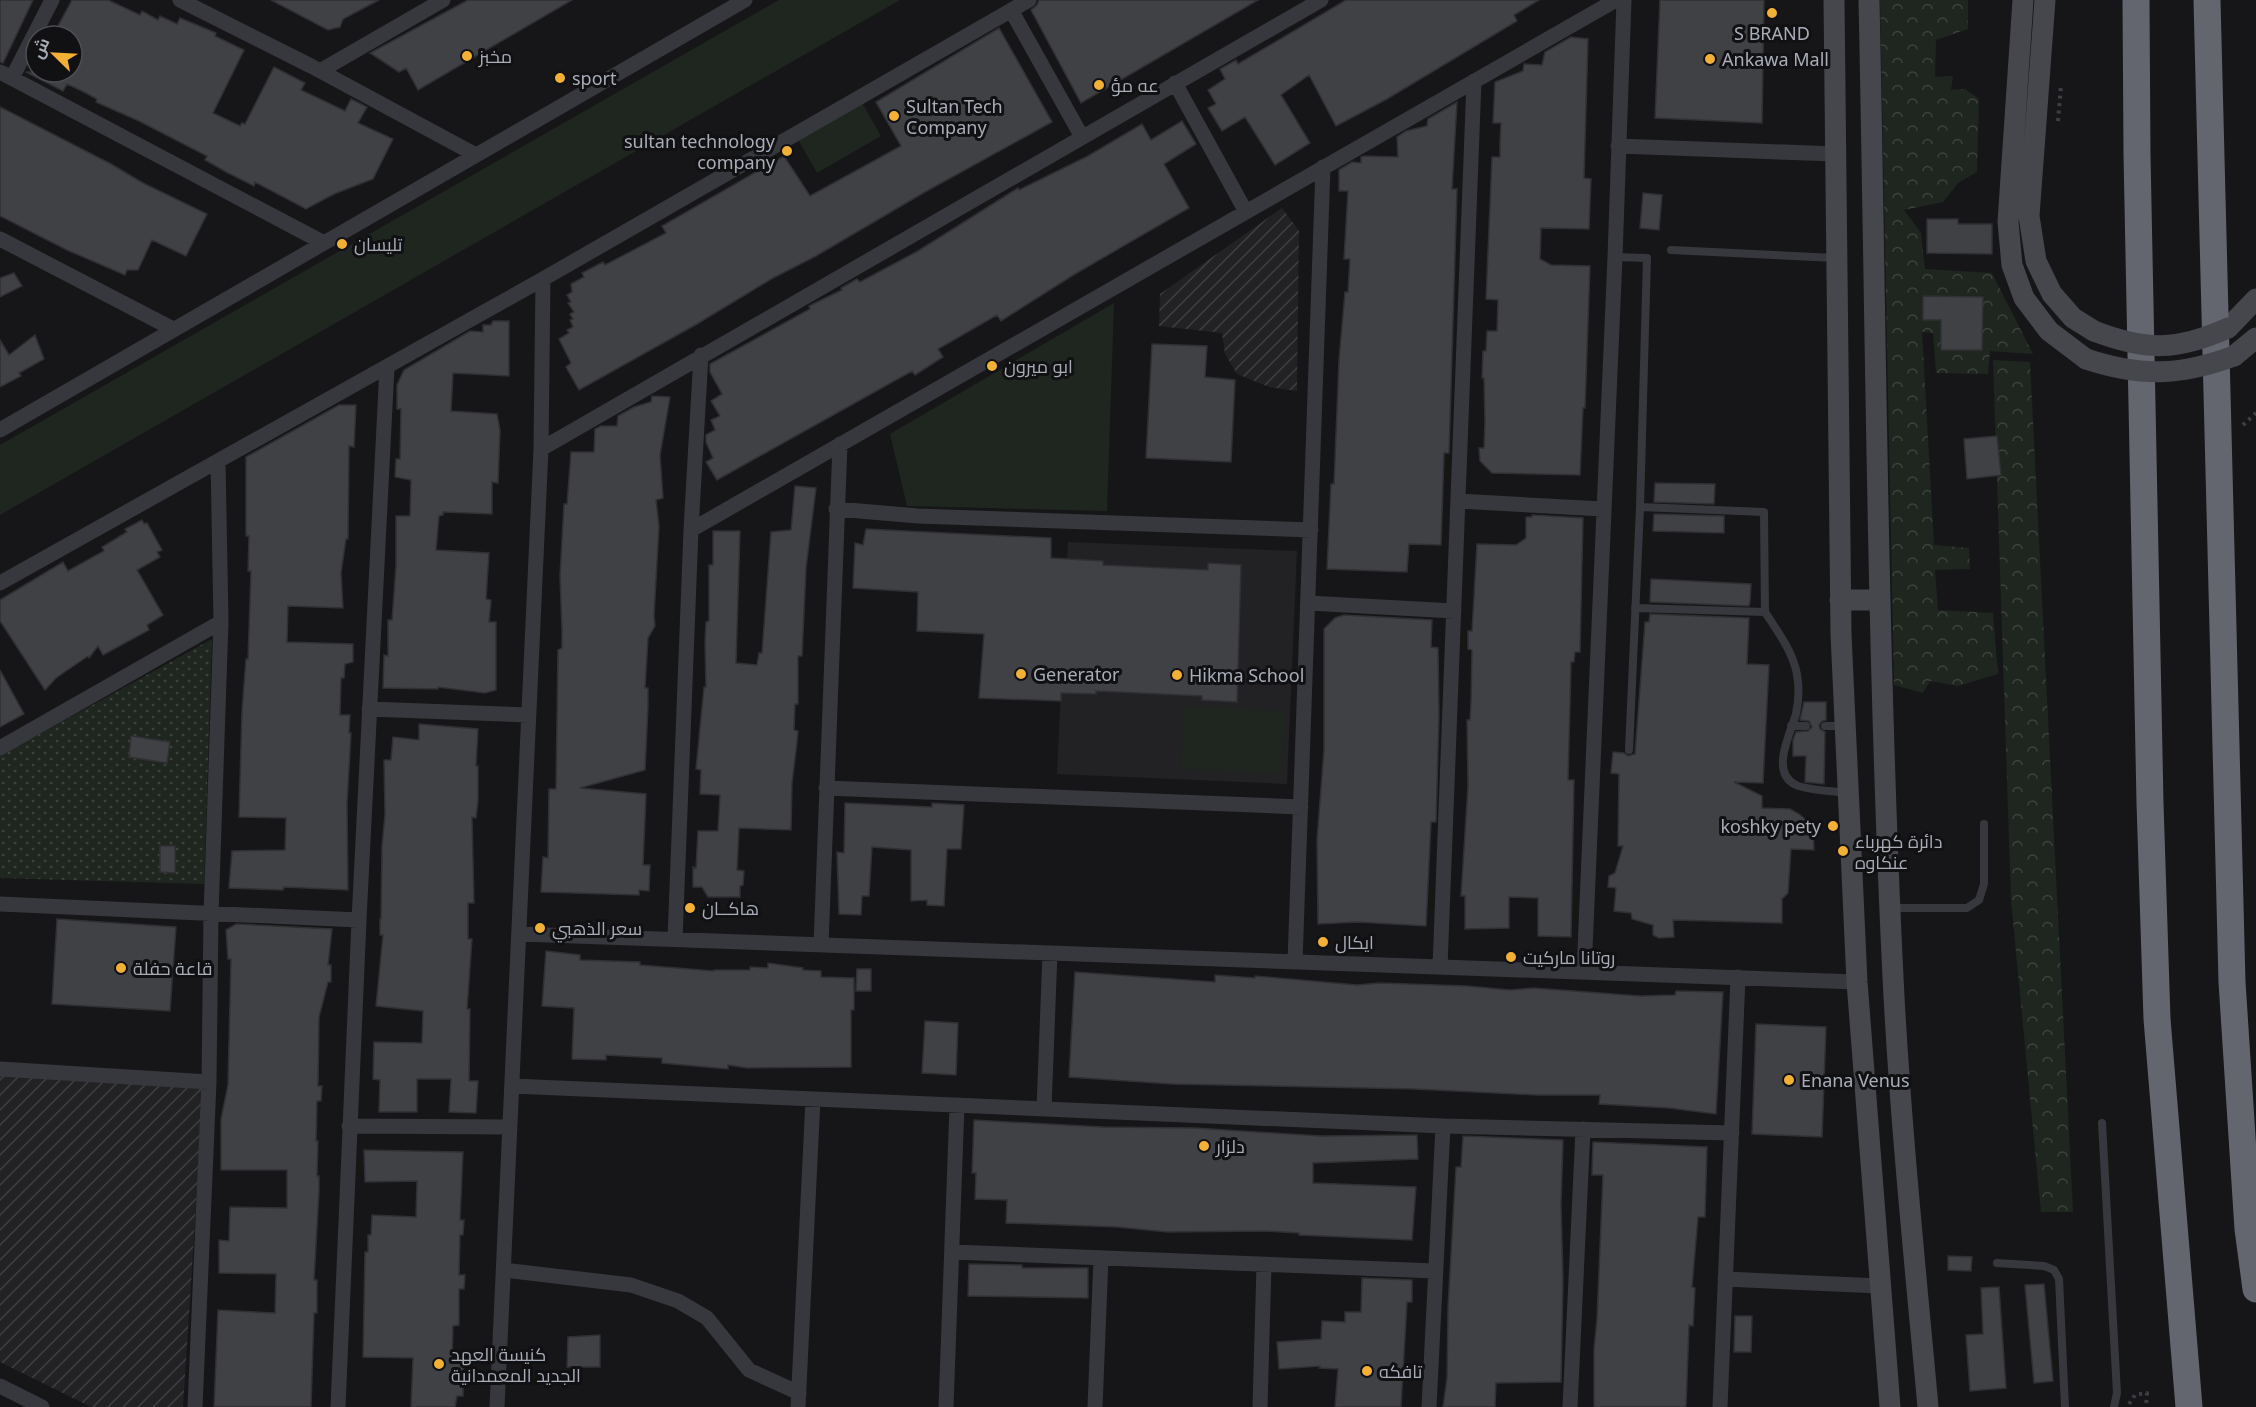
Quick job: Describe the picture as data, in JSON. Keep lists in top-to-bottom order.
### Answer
{
  "places": [
    "S BRAND",
    "مخبز",
    "Ankawa Mall",
    "sport",
    "عه مؤ",
    "Sultan Tech Company",
    "sultan technology company",
    "تليسان",
    "ابو ميرون",
    "Generator",
    "Hikma School",
    "koshky pety",
    "دائرة كهرباء عنكاوه",
    "هاكــان",
    "سعر الذهبي",
    "ايكال",
    "روتانا ماركيت",
    "قاعة حفلة",
    "Enana Venus",
    "دلزار",
    "كنيسة العهد الجديد المعمدانية",
    "تافكه"
  ],
  "north": "top left"
}
